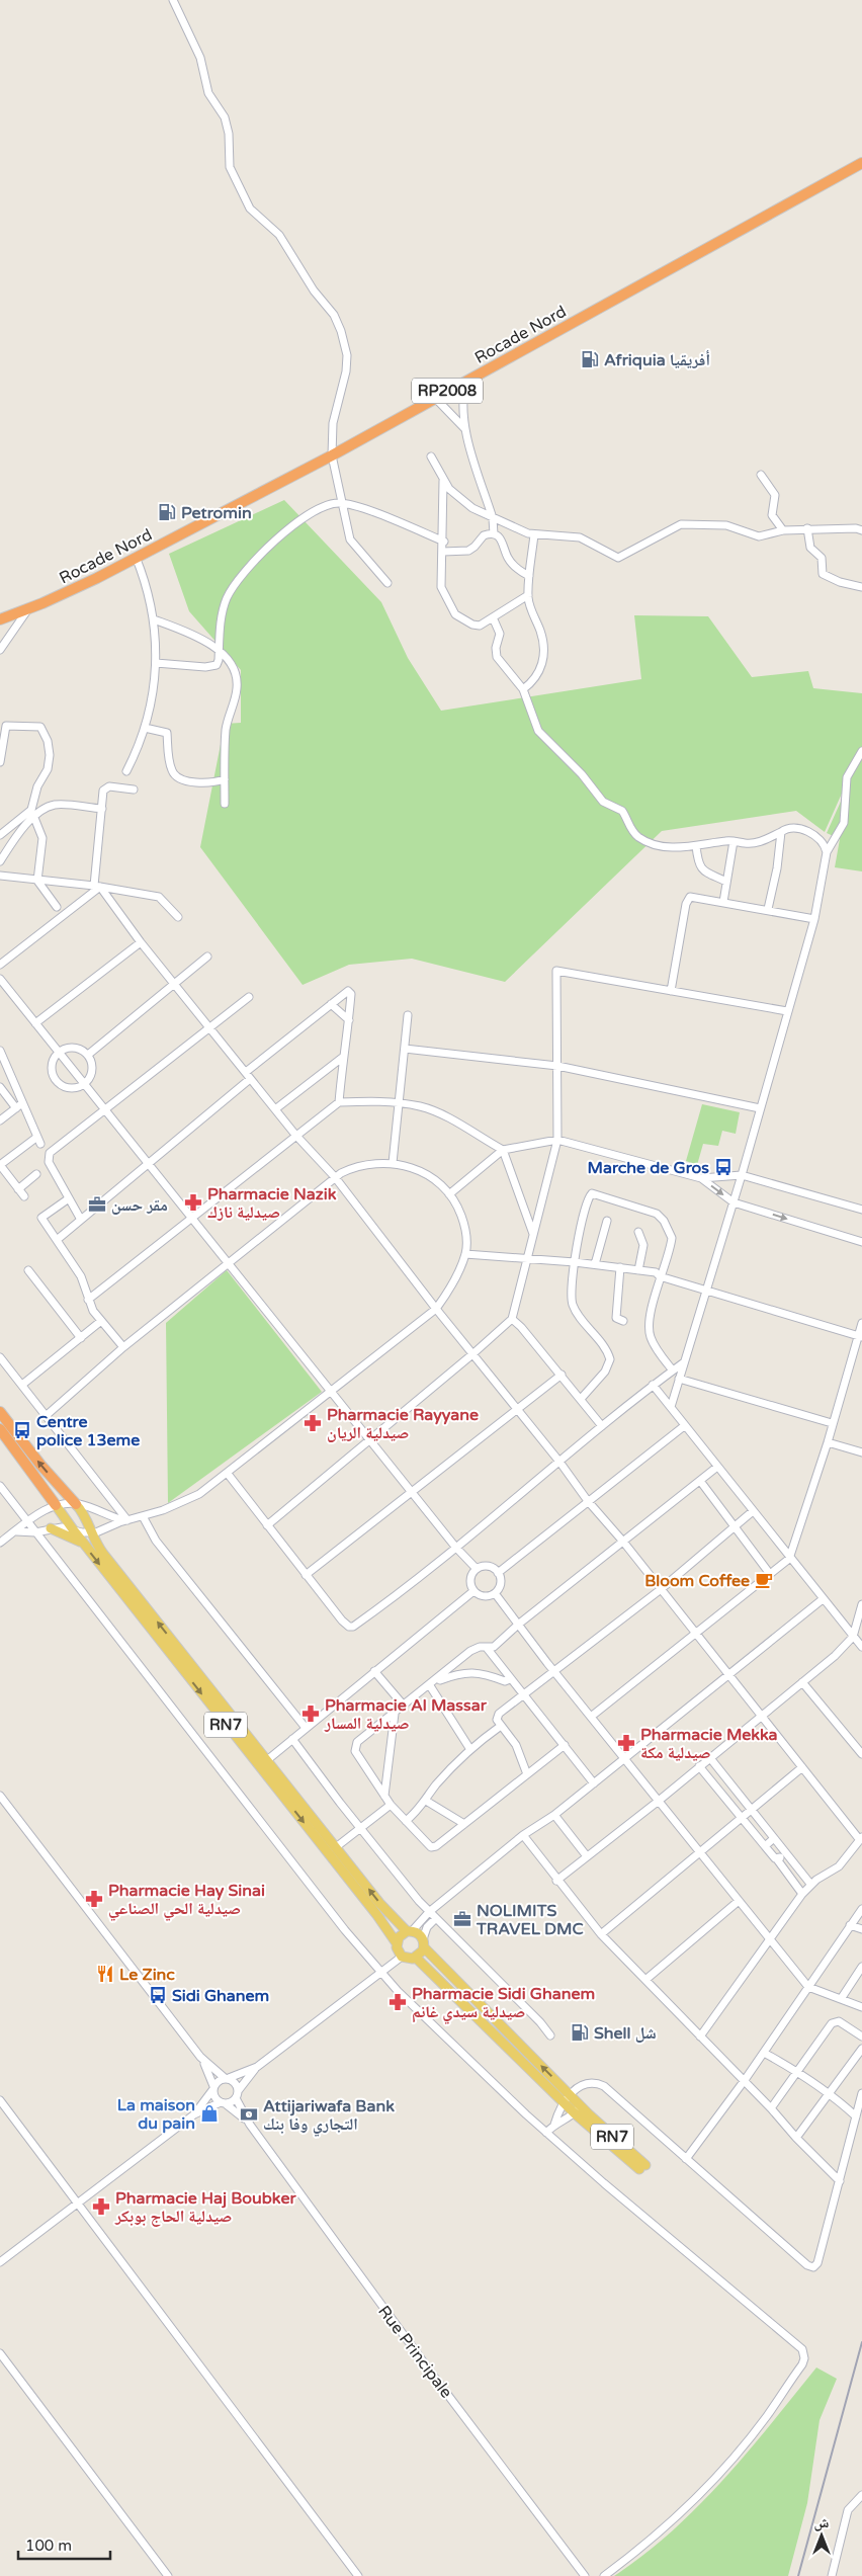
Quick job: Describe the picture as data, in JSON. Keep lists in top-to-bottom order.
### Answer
{
  "streets": {
    "highway": ["Rocade Nord", "RP2008", "RN7"],
    "street": ["Rue Principale"]
  },
  "places": {
    "fuel station": ["Afriquia أفريقيا", "Petromin", "Shell شل"],
    "bus stop": ["Marche de Gros", "Centre police 13eme", "Sidi Ghanem"],
    "pharmacy": [
      "Pharmacie Nazik صيدلية نازك",
      "Pharmacie Rayyane صيدلية الريان",
      "Pharmacie Al Massar صيدلية المسار",
      "Pharmacie Mekka صيدلية مكة",
      "Pharmacie Hay Sinai صيدلية الحي الصناعي",
      "Pharmacie Sidi Ghanem صيدلية سيدي غانم",
      "Pharmacie Haj Boubker صيدلية الحاج بوبكر"
    ],
    "office": ["مقر حسن", "NOLIMITS TRAVEL DMC"],
    "cafe": ["Bloom Coffee"],
    "restaurant": ["Le Zinc"],
    "shop": ["La maison du pain"],
    "bank": ["Attijariwafa Bank التجاري وفا بنك"]
  },
  "scale_bar": "100 m",
  "north": "top"
}
